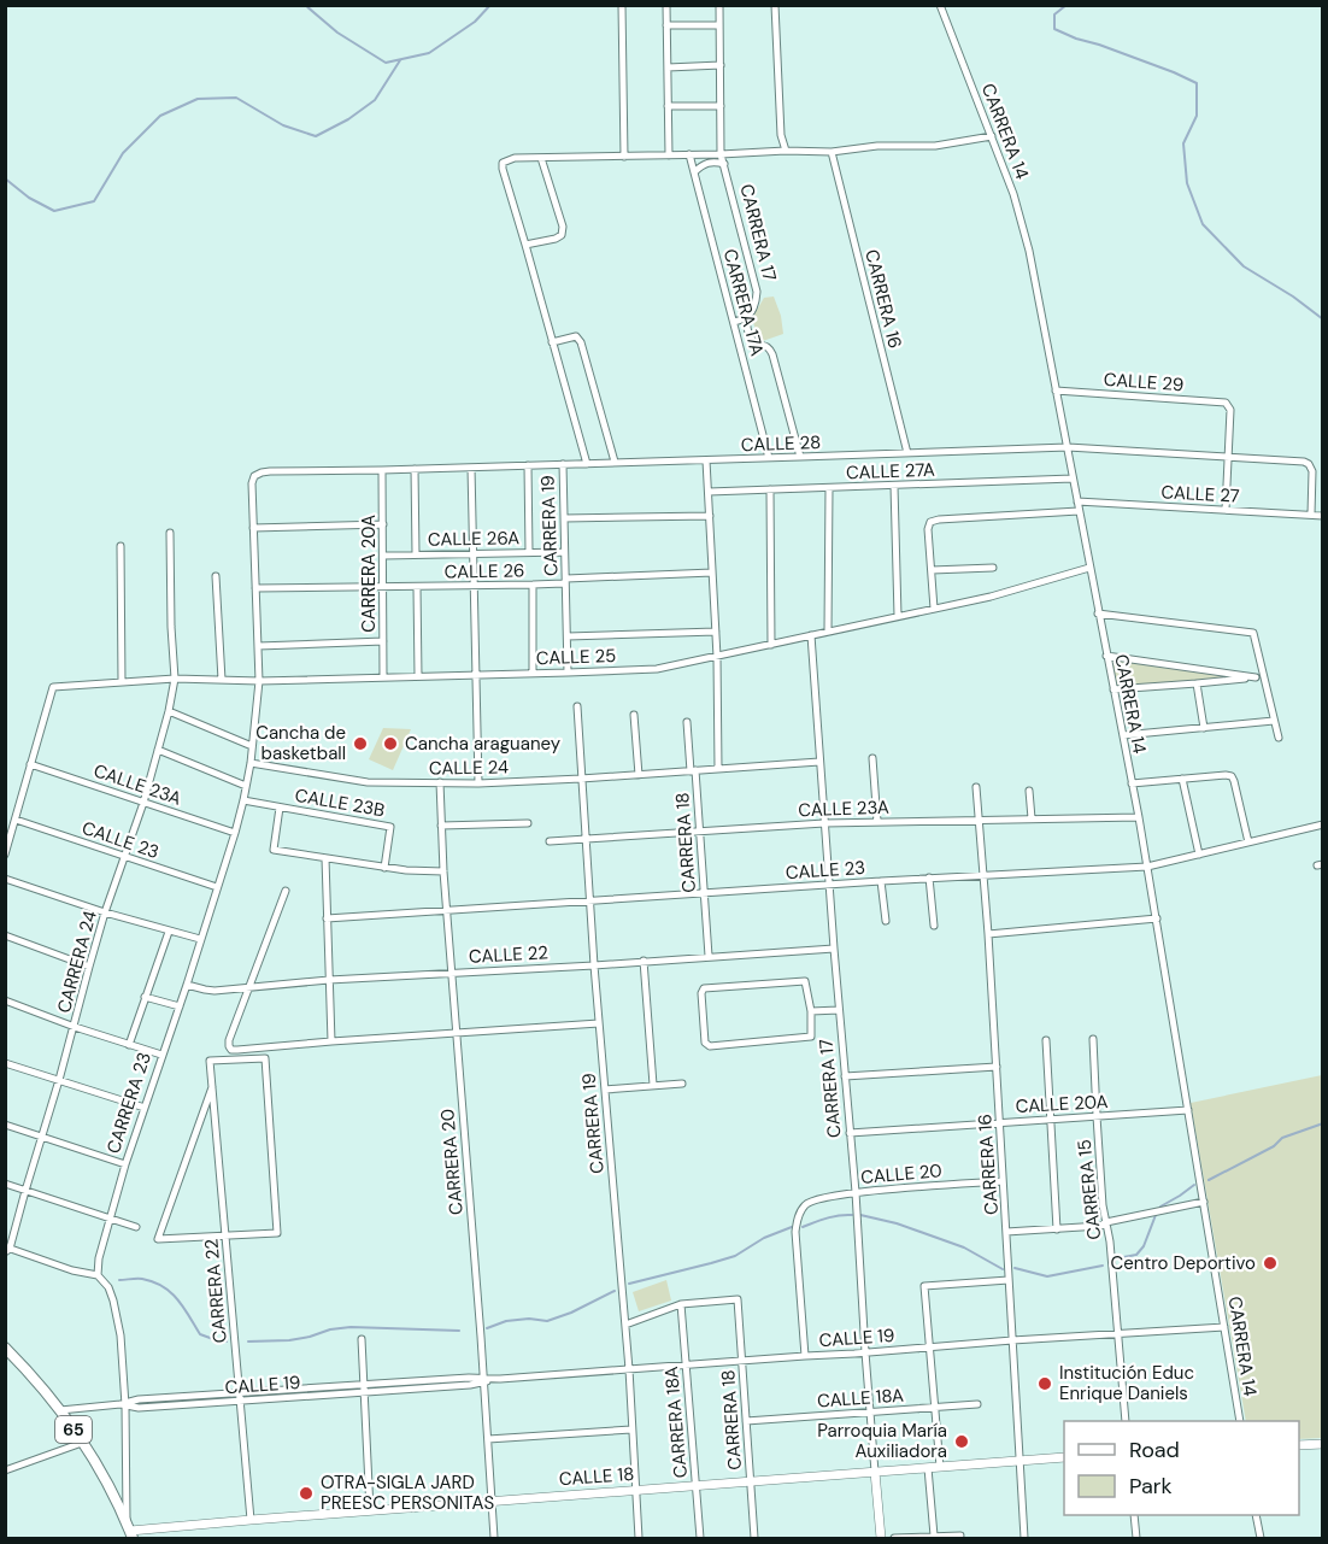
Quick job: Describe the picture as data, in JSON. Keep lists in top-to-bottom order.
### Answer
{
  "streets": {
    "main road": ["65"],
    "street": [
      "CARRERA 14",
      "CARRERA 17",
      "CARRERA 16",
      "CARRERA 17A",
      "CALLE 29",
      "CALLE 28",
      "CALLE 27A",
      "CALLE 27",
      "CARRERA 19",
      "CALLE 26A",
      "CALLE 26",
      "CARRERA 20A",
      "CALLE 25",
      "CALLE 24",
      "CALLE 23A",
      "CALLE 23B",
      "CALLE 23",
      "CARRERA 18",
      "CALLE 22",
      "CARRERA 24",
      "CARRERA 23",
      "CALLE 20A",
      "CARRERA 20",
      "CALLE 20",
      "CARRERA 15",
      "CARRERA 22",
      "CALLE 19",
      "CALLE 18A",
      "CARRERA 18A",
      "CALLE 18"
    ]
  },
  "crossings": [
    ["CARRERA 14", "CALLE 29"],
    ["CARRERA 14", "CALLE 28"],
    ["CARRERA 14", "CALLE 27A"],
    ["CARRERA 14", "CALLE 27"],
    ["CARRERA 14", "CALLE 25"],
    ["CARRERA 14", "CALLE 23A"],
    ["CARRERA 14", "CALLE 23"],
    ["CARRERA 14", "CALLE 20A"],
    ["CARRERA 14", "CALLE 19"],
    ["CARRERA 17", "CALLE 25"],
    ["CARRERA 17", "CALLE 24"],
    ["CARRERA 17", "CALLE 23A"],
    ["CARRERA 17", "CALLE 23"],
    ["CARRERA 17", "CALLE 22"],
    ["CARRERA 17", "CALLE 20A"],
    ["CARRERA 17", "CALLE 20"],
    ["CARRERA 17", "CALLE 19"],
    ["CARRERA 17", "CALLE 18A"],
    ["CARRERA 17", "CALLE 18"],
    ["CARRERA 16", "CALLE 28"],
    ["CARRERA 16", "CALLE 23A"],
    ["CARRERA 16", "CALLE 23"],
    ["CARRERA 16", "CALLE 20A"],
    ["CARRERA 16", "CALLE 20"],
    ["CARRERA 16", "CALLE 19"],
    ["CARRERA 16", "CALLE 18"],
    ["CARRERA 17A", "CALLE 28"],
    ["CALLE 29", "CALLE 28"],
    ["CALLE 28", "CALLE 27"],
    ["CALLE 28", "CARRERA 19"],
    ["CALLE 28", "CARRERA 20A"],
    ["CARRERA 19", "CALLE 26A"],
    ["CARRERA 19", "CALLE 26"],
    ["CARRERA 19", "CALLE 25"],
    ["CARRERA 19", "CALLE 24"],
    ["CARRERA 19", "CALLE 23A"],
    ["CARRERA 19", "CALLE 23"],
    ["CARRERA 19", "CALLE 22"],
    ["CARRERA 19", "CALLE 19"],
    ["CARRERA 19", "CALLE 18"],
    ["CALLE 26A", "CARRERA 20A"],
    ["CALLE 26", "CARRERA 20A"],
    ["CARRERA 20A", "CALLE 25"],
    ["CALLE 25", "CALLE 23A"],
    ["CALLE 25", "CARRERA 24"],
    ["CALLE 25", "CARRERA 23"],
    ["CALLE 24", "CARRERA 18"],
    ["CALLE 24", "CARRERA 23"],
    ["CALLE 24", "CARRERA 20"],
    ["CALLE 23A", "CARRERA 18"],
    ["CALLE 23A", "CARRERA 24"],
    ["CALLE 23A", "CARRERA 23"],
    ["CALLE 23B", "CARRERA 23"],
    ["CALLE 23", "CARRERA 18"],
    ["CALLE 23", "CARRERA 24"],
    ["CALLE 23", "CARRERA 23"],
    ["CALLE 23", "CARRERA 20"],
    ["CARRERA 18", "CALLE 22"],
    ["CARRERA 18", "CALLE 19"],
    ["CARRERA 18", "CALLE 18A"],
    ["CARRERA 18", "CARRERA 18A"],
    ["CARRERA 18", "CALLE 18"],
    ["CALLE 22", "CARRERA 23"],
    ["CALLE 22", "CARRERA 20"],
    ["CALLE 20A", "CARRERA 15"],
    ["CARRERA 20", "CALLE 19"],
    ["CARRERA 20", "CALLE 18"],
    ["CALLE 20", "CALLE 19"],
    ["CARRERA 15", "CALLE 19"],
    ["CARRERA 22", "CALLE 19"],
    ["CARRERA 22", "CALLE 18"],
    ["CALLE 19", "CARRERA 18A"],
    ["CALLE 19", "65"],
    ["CARRERA 18A", "CALLE 18"],
    ["65", "CALLE 18"]
  ],
  "places": [
    "Cancha de basketball",
    "Cancha araguaney",
    "Centro Deportivo",
    "Institución Educ Enrique Daniels",
    "Parroquia María Auxiliadora",
    "OTRA-SIGLA JARD PREESC PERSONITAS"
  ],
  "legend": ["Road", "Park"]
}
